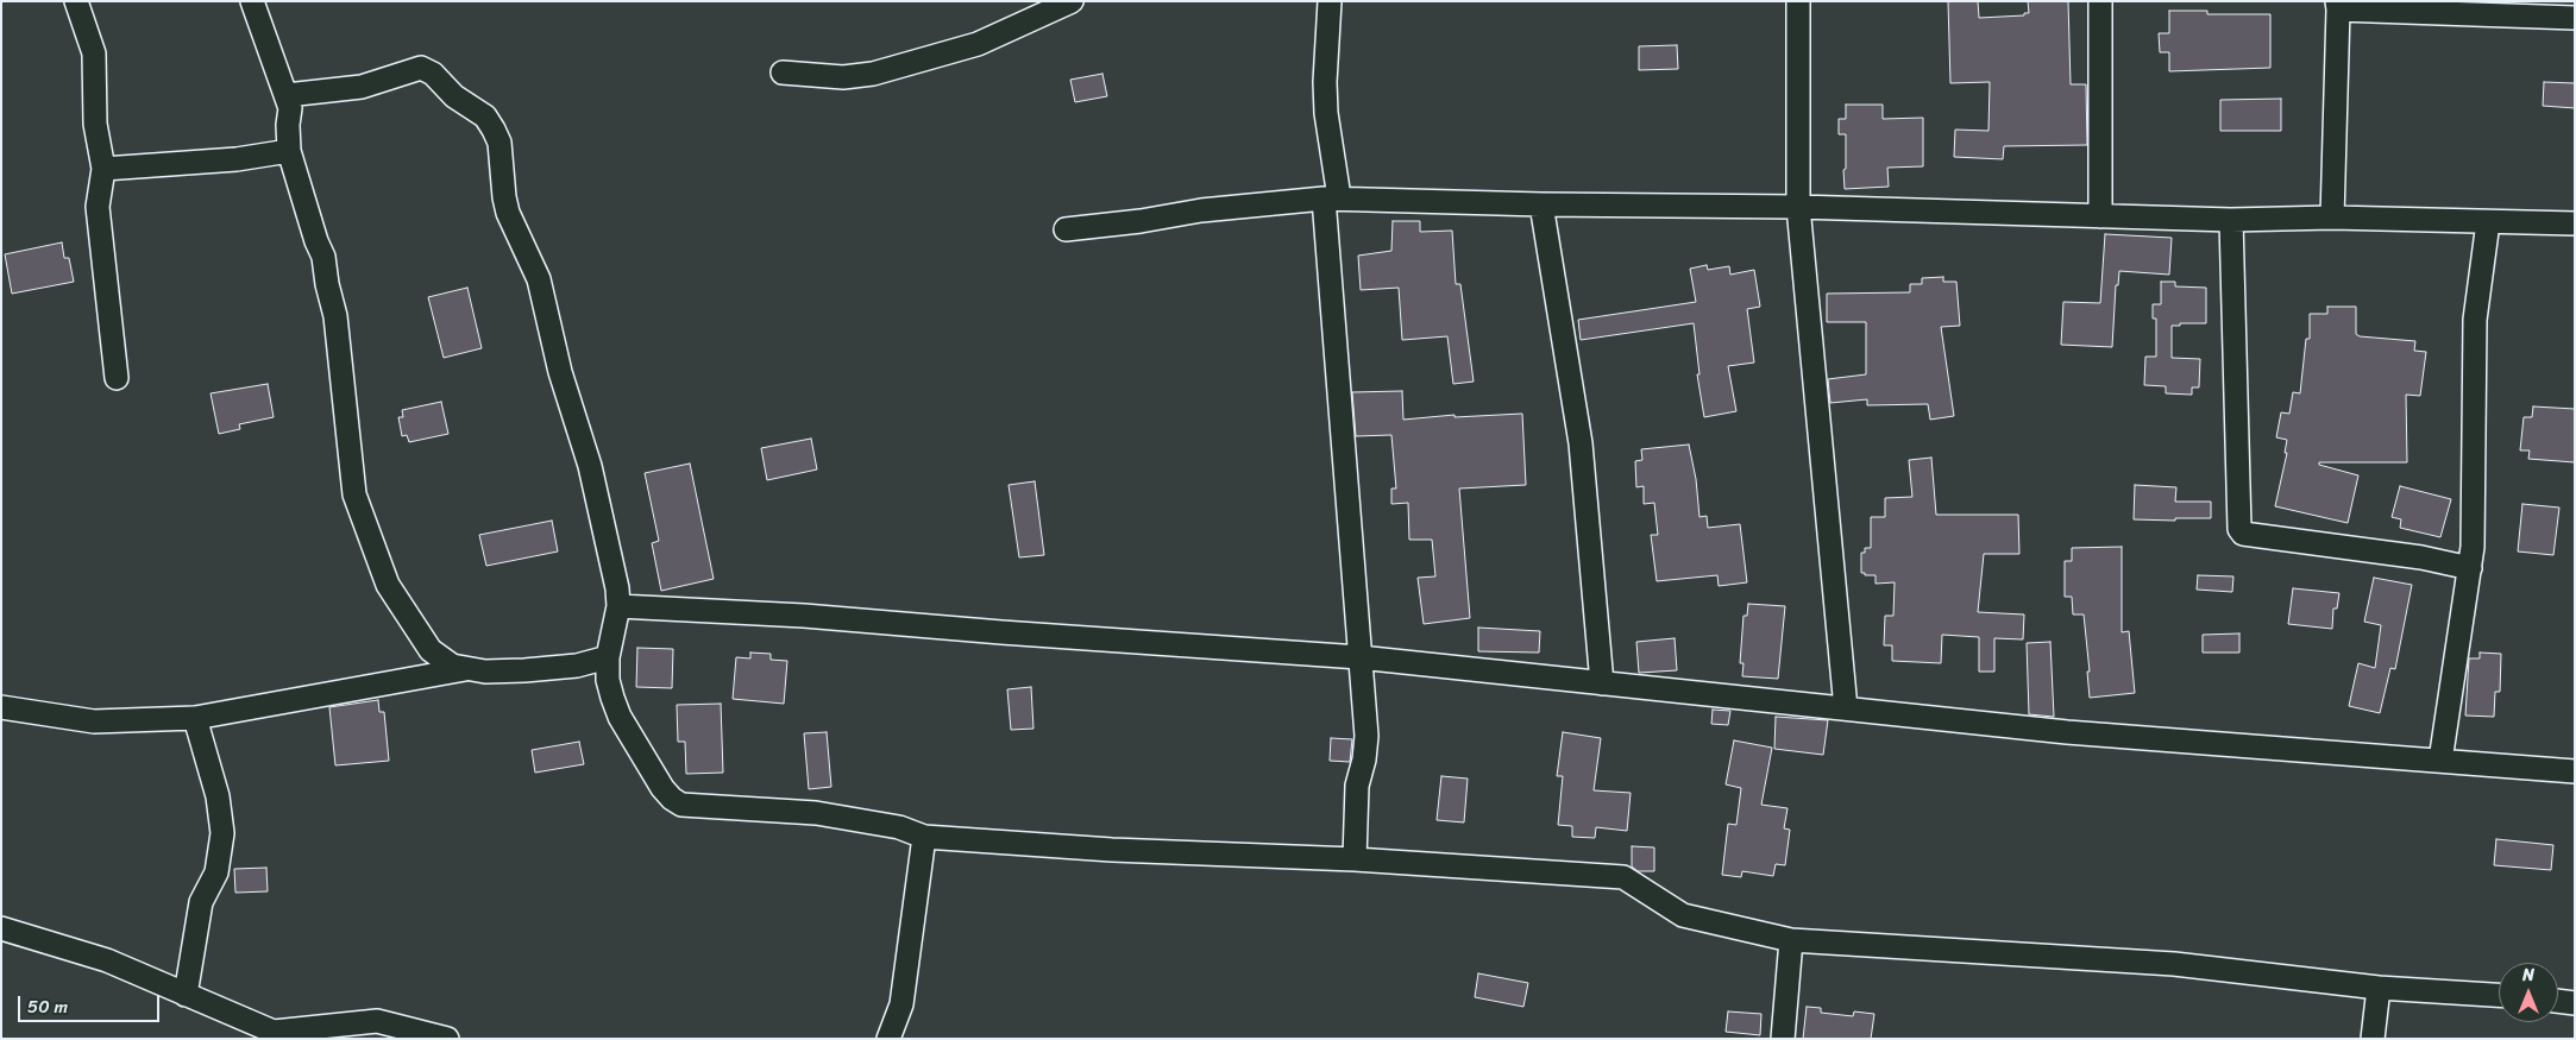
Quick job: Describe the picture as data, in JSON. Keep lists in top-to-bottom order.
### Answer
{
  "scale_bar": "50 m",
  "north": "top"
}
